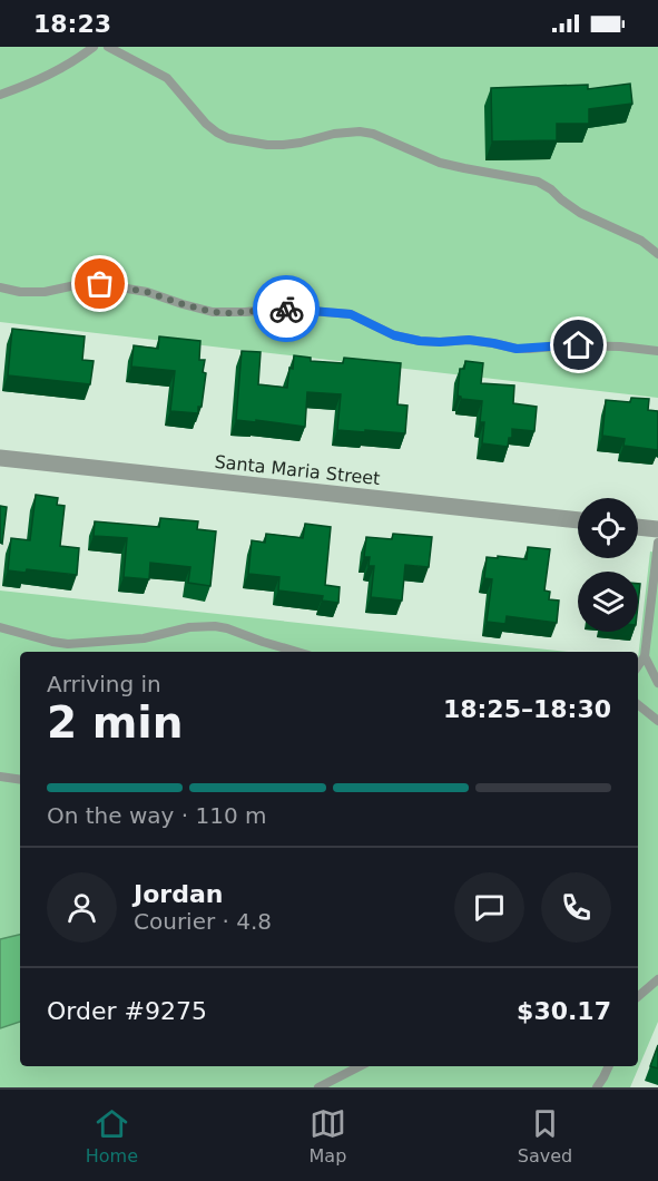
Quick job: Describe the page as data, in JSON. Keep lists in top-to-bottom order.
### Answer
{
  "streets": {
    "street": ["Santa Maria Street"]
  },
  "page": {
    "status": "18:23",
    "heading": ["2 min", "Arriving in", "18:25–18:30"],
    "panel": [
      "Jordan",
      "Courier · 4.8",
      "Order #9275",
      "$30.17"
    ],
    "bar": "On the way · 110 m",
    "tabs": ["Home", "Map", "Saved"]
  }
}
